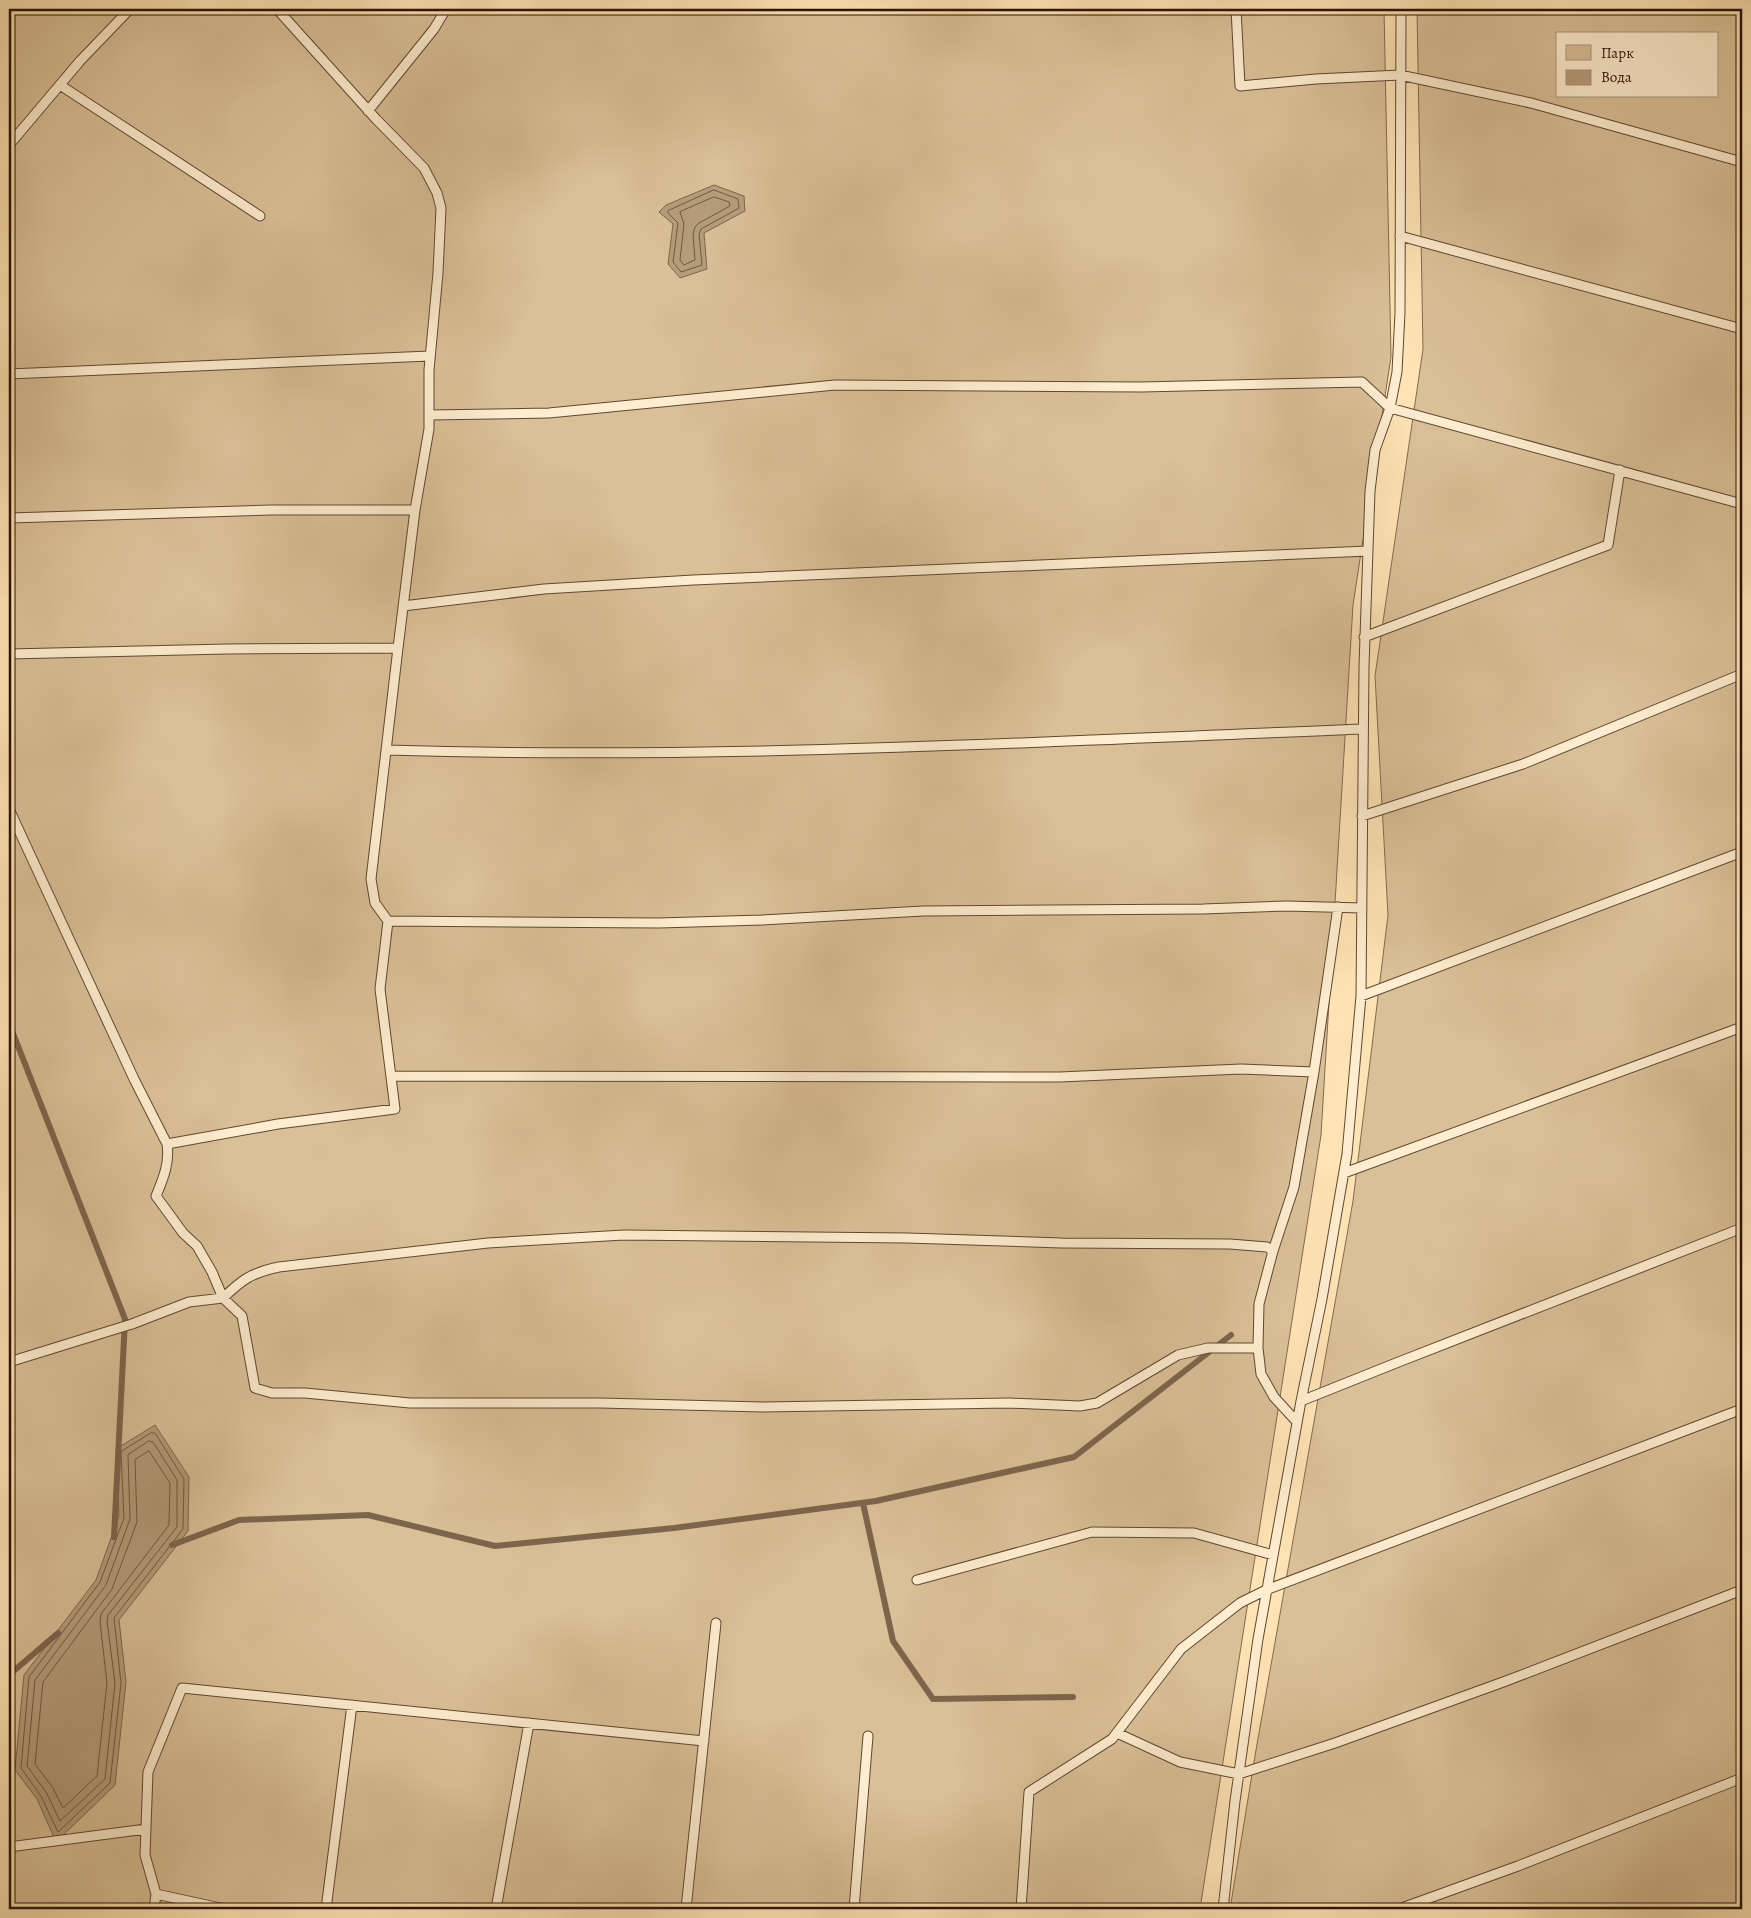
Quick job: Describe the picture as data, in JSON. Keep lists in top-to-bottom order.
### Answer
{
  "legend": ["Парк", "Вода"]
}
